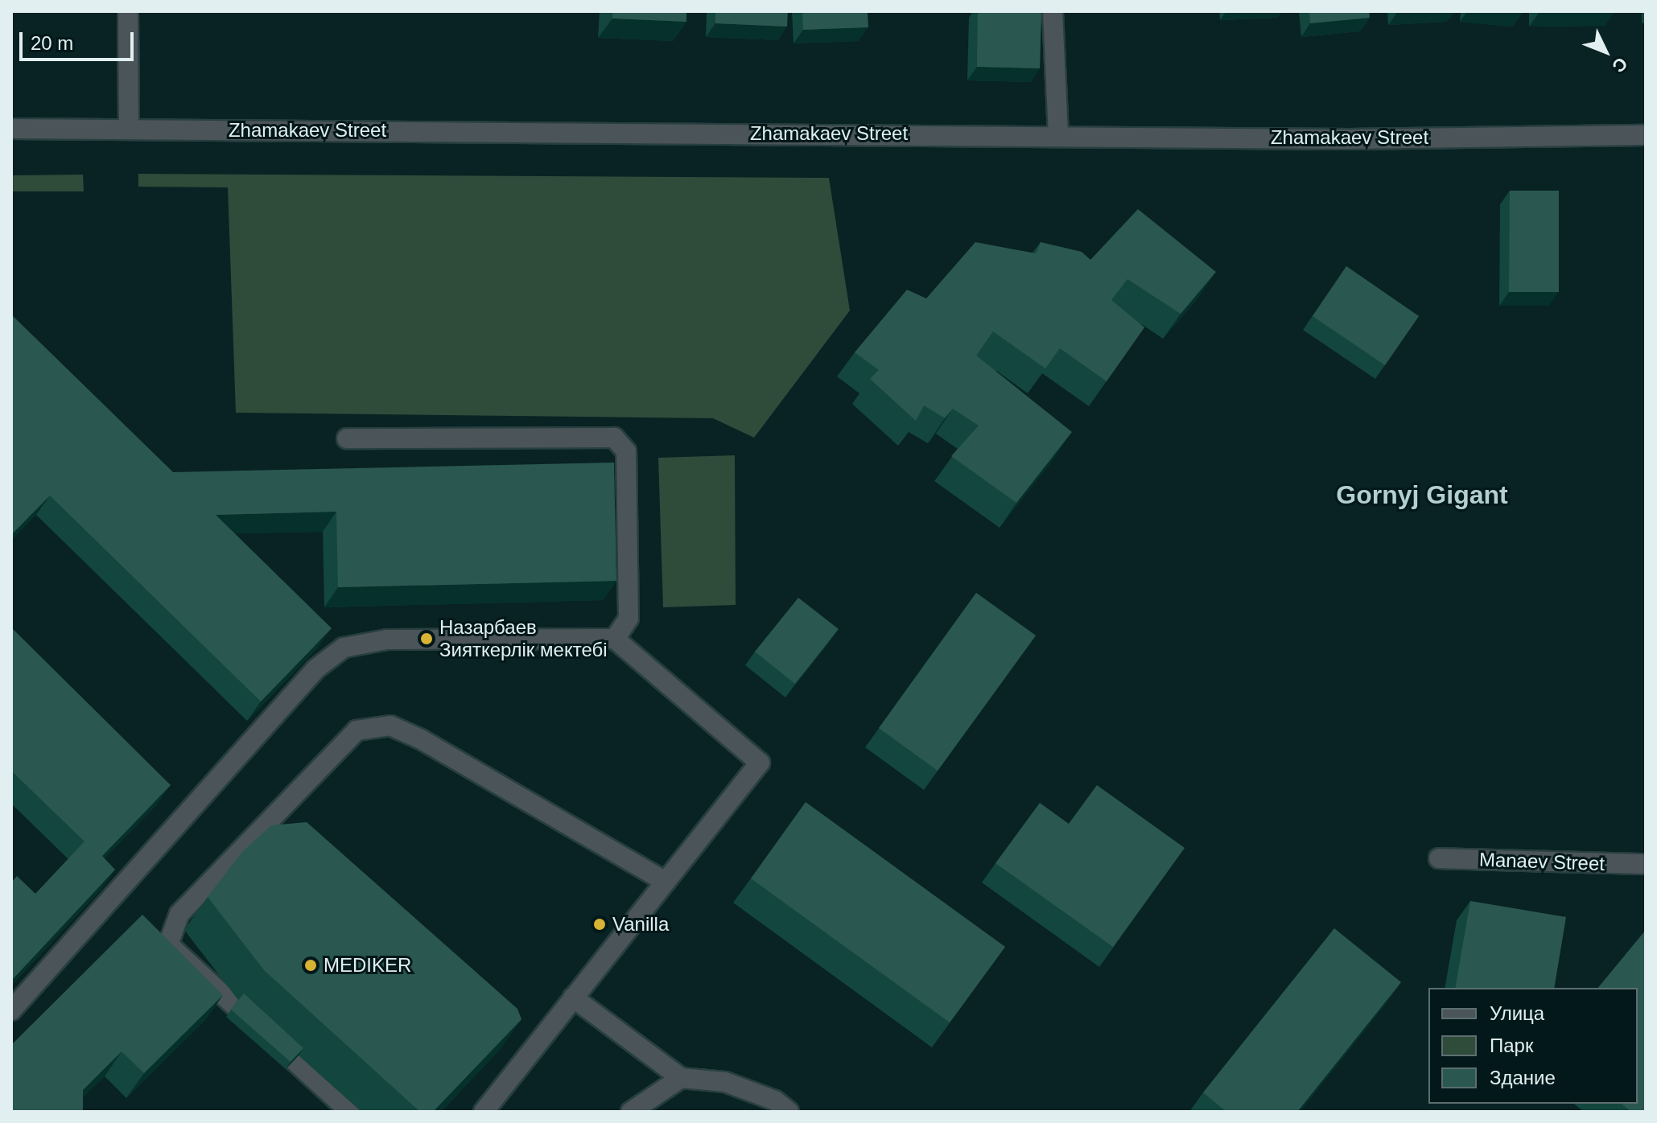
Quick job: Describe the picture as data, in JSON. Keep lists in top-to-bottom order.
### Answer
{
  "streets": {
    "street": ["Zhamakaev Street", "Manaev Street"]
  },
  "districts": ["Gornyj Gigant"],
  "places": ["Назарбаев Зияткерлік мектебі", "Vanilla", "MEDIKER"],
  "legend": ["Улица", "Парк", "Здание"],
  "scale_bar": "20 m",
  "north": "bottom right"
}
